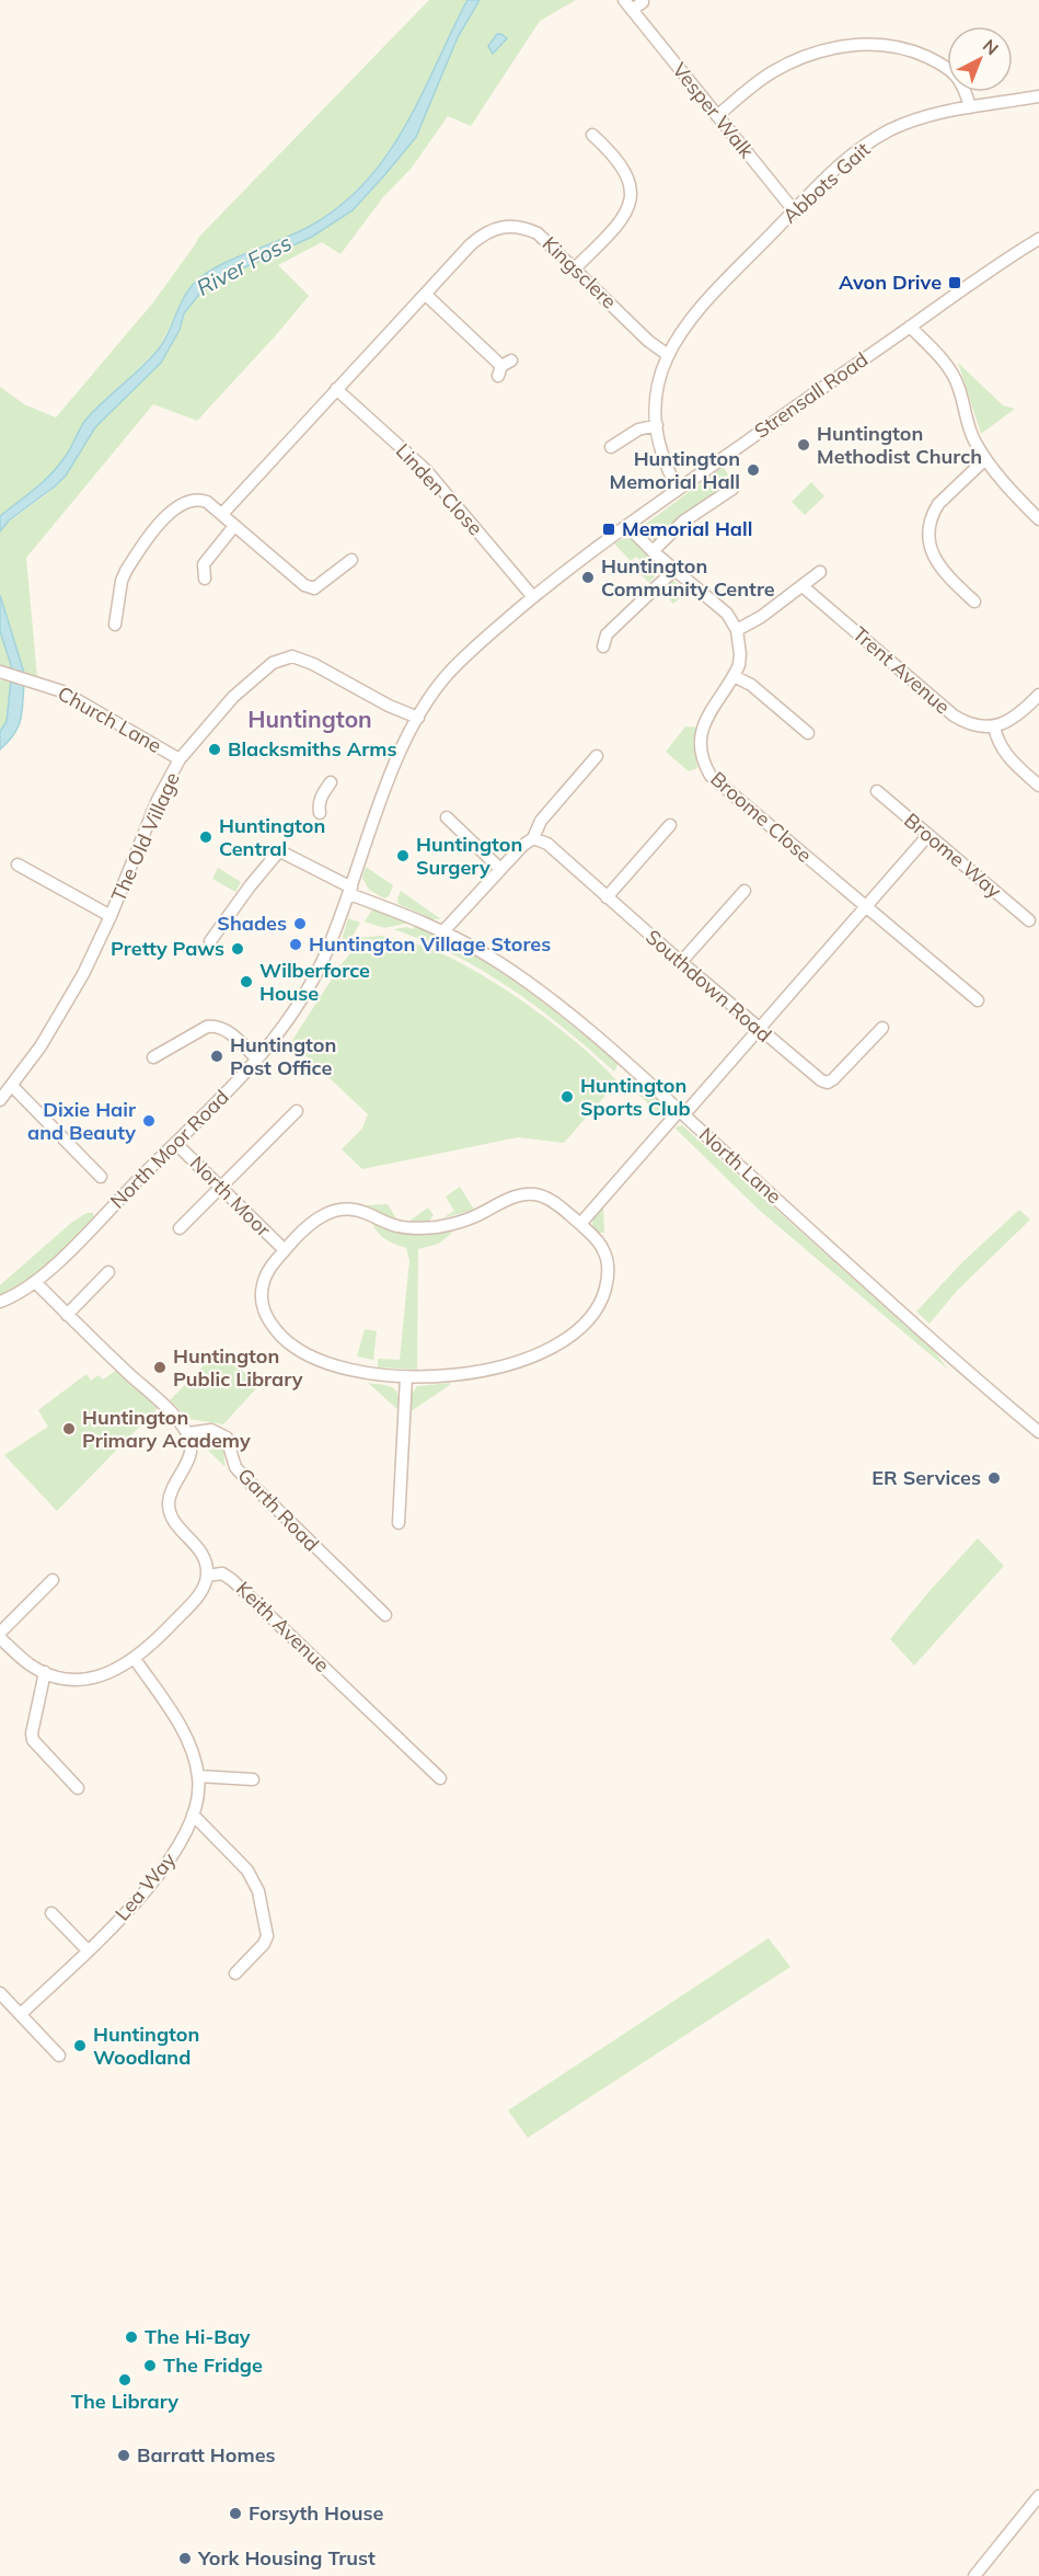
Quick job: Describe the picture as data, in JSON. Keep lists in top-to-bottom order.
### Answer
{
  "streets": {
    "street": [
      "Vesper Walk",
      "Abbots Gait",
      "Kingsclere",
      "Strensall Road",
      "Linden Close",
      "Trent Avenue",
      "Church Lane",
      "Broome Close",
      "The Old Village",
      "Broome Way",
      "Southdown Road",
      "North Moor Road",
      "North Lane",
      "North Moor",
      "Garth Road",
      "Keith Avenue",
      "Lea Way"
    ]
  },
  "crossings": [
    ["Vesper Walk", "Abbots Gait"],
    ["Abbots Gait", "Kingsclere"],
    ["Abbots Gait", "Strensall Road"],
    ["Kingsclere", "Linden Close"],
    ["Strensall Road", "Linden Close"],
    ["Strensall Road", "The Old Village"],
    ["Strensall Road", "North Moor Road"],
    ["Church Lane", "The Old Village"],
    ["The Old Village", "North Moor Road"],
    ["North Moor Road", "North Lane"],
    ["North Moor Road", "North Moor"]
  ],
  "districts": ["Huntington"],
  "water": ["River Foss"],
  "places": {
    "transit": ["Avon Drive", "Memorial Hall"],
    "other": [
      "Huntington Methodist Church",
      "Huntington Memorial Hall",
      "Huntington Community Centre",
      "Blacksmiths Arms",
      "Huntington Central",
      "Huntington Surgery",
      "Shades",
      "Huntington Village Stores",
      "Pretty Paws",
      "Wilberforce House",
      "Huntington Post Office",
      "Huntington Sports Club",
      "Dixie Hair and Beauty",
      "Huntington Public Library",
      "Huntington Primary Academy",
      "ER Services",
      "Huntington Woodland",
      "The Hi-Bay",
      "The Fridge",
      "The Library",
      "Barratt Homes",
      "Forsyth House",
      "York Housing Trust"
    ]
  },
  "north": "top right"
}
